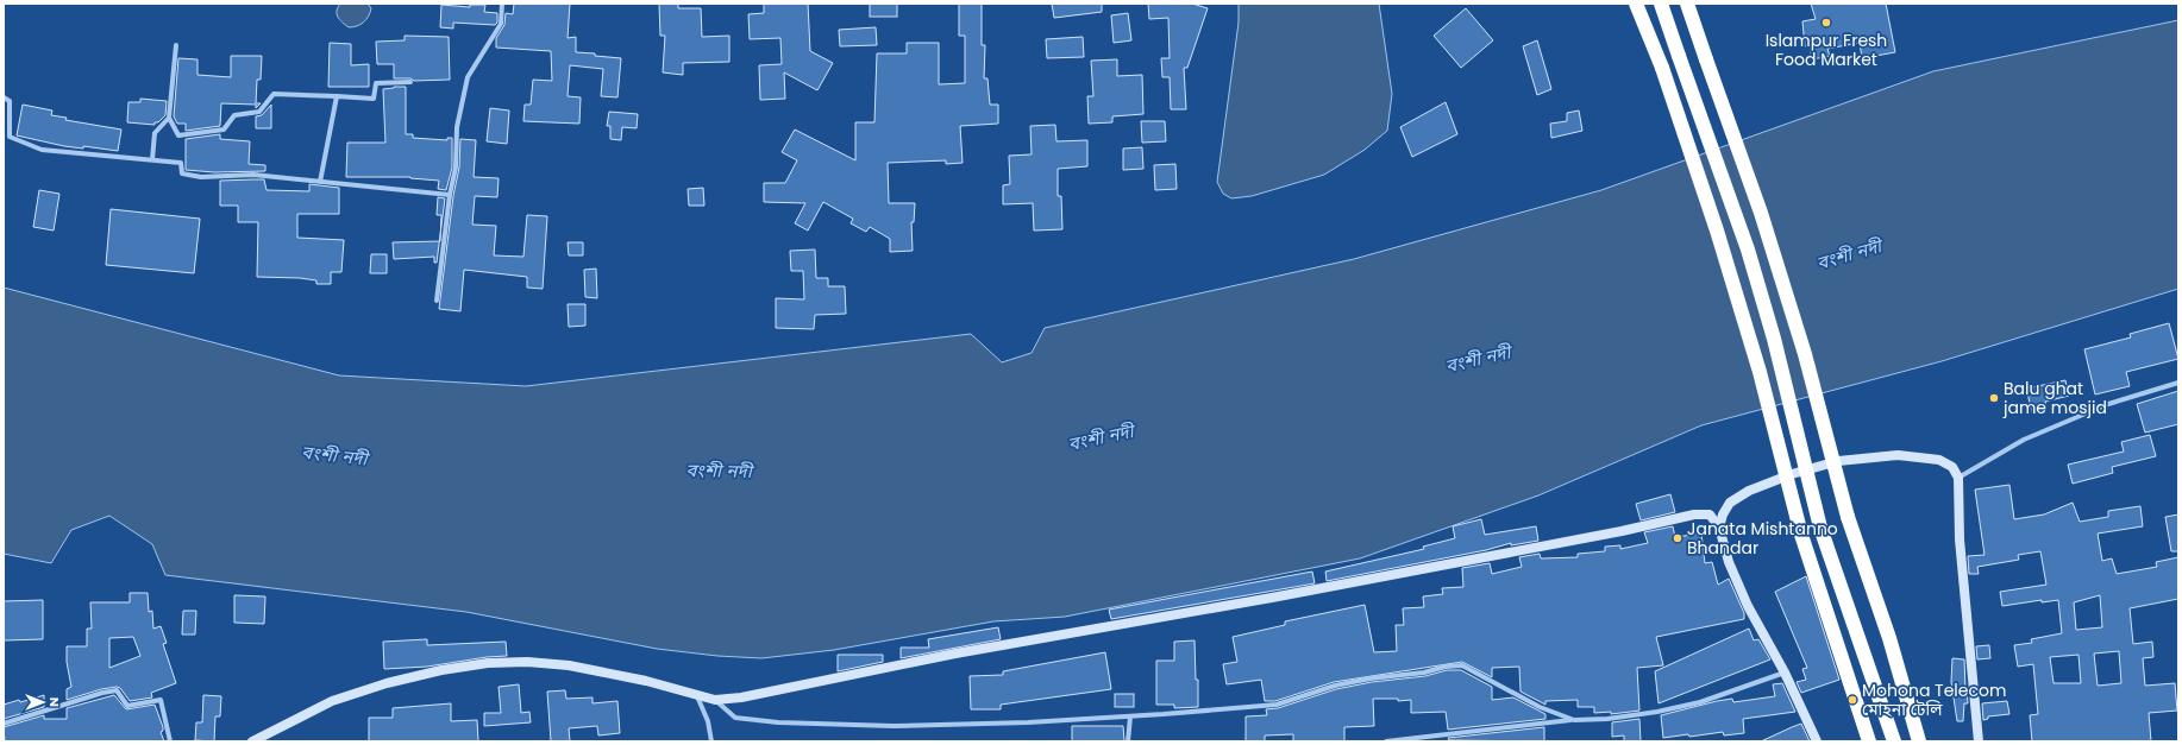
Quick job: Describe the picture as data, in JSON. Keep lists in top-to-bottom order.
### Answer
{
  "water": ["বংশী নদী"],
  "places": [
    "Islampur Fresh Food Market",
    "Balu ghat jame mosjid",
    "Janata Mishtanno Bhandar",
    "Mohona Telecom মোহনা টেলি"
  ],
  "north": "right"
}
